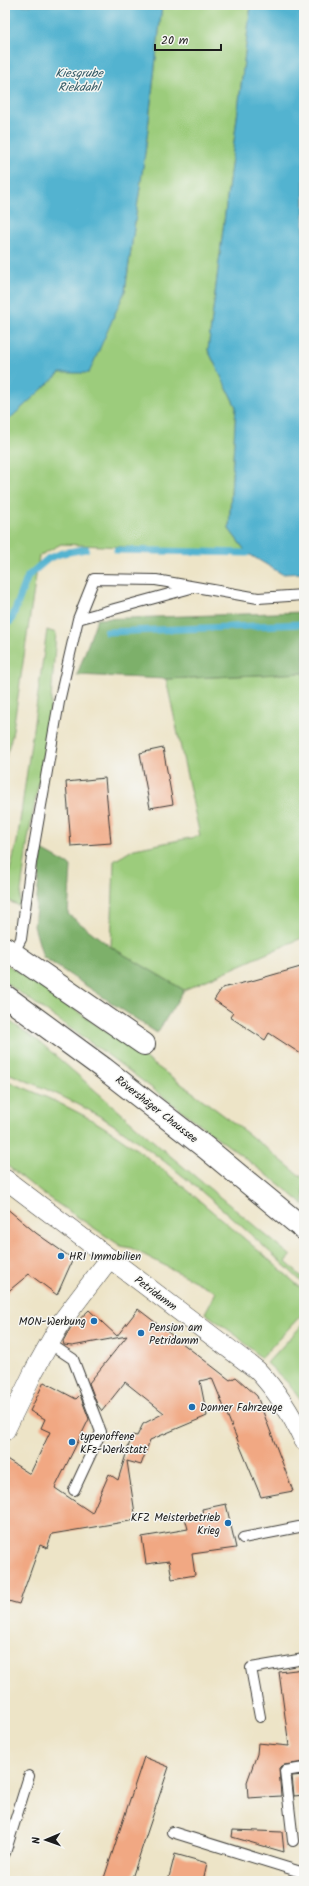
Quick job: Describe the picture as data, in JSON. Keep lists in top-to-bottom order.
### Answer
{
  "streets": {
    "main road": ["Rövershäger Chaussee"],
    "street": ["Petridamm"]
  },
  "water": ["Kiesgrube Riekdahl"],
  "places": [
    "HRI Immobilien",
    "MON-Werbung",
    "Pension am Petridamm",
    "Donner Fahrzeuge",
    "typenoffene KFz-Werkstatt",
    "KFZ Meisterbetrieb Krieg"
  ],
  "scale_bar": "20 m",
  "north": "left"
}
